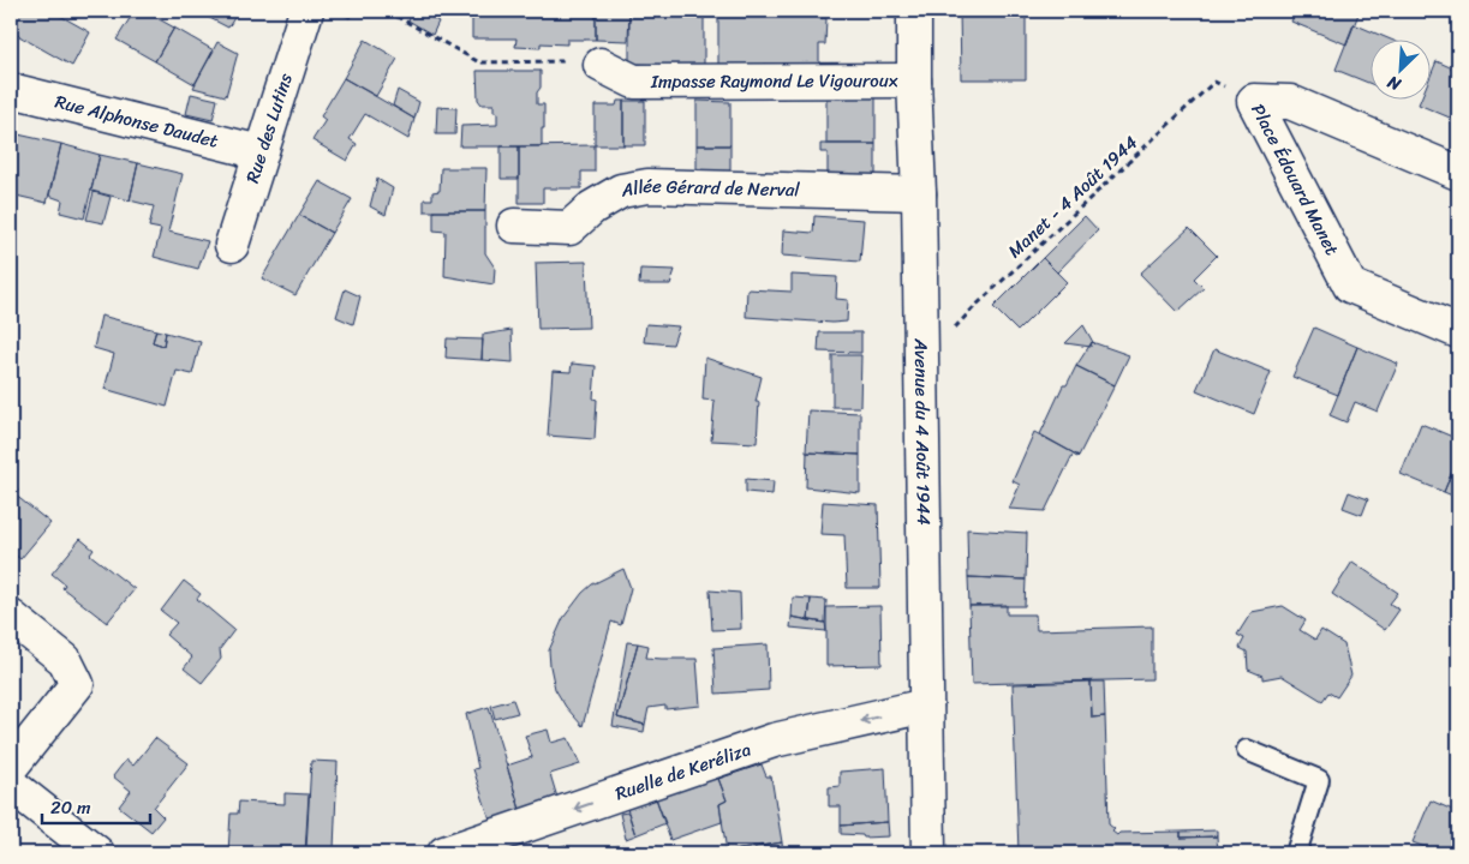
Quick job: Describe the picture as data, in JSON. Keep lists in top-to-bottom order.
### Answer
{
  "streets": {
    "street": [
      "Impasse Raymond Le Vigouroux",
      "Rue Alphonse Daudet",
      "Rue des Lutins",
      "Place Édouard Manet",
      "Allée Gérard de Nerval",
      "Avenue du 4 Août 1944",
      "Ruelle de Keréliza"
    ],
    "path": ["Manet - 4 Août 1944"]
  },
  "crossings": [
    ["Impasse Raymond Le Vigouroux", "Avenue du 4 Août 1944"],
    ["Rue Alphonse Daudet", "Rue des Lutins"],
    ["Place Édouard Manet", "Manet - 4 Août 1944"],
    ["Allée Gérard de Nerval", "Avenue du 4 Août 1944"],
    ["Manet - 4 Août 1944", "Avenue du 4 Août 1944"],
    ["Avenue du 4 Août 1944", "Ruelle de Keréliza"]
  ],
  "one_way": ["Ruelle de Keréliza"],
  "scale_bar": "20 m",
  "north": "bottom left"
}
